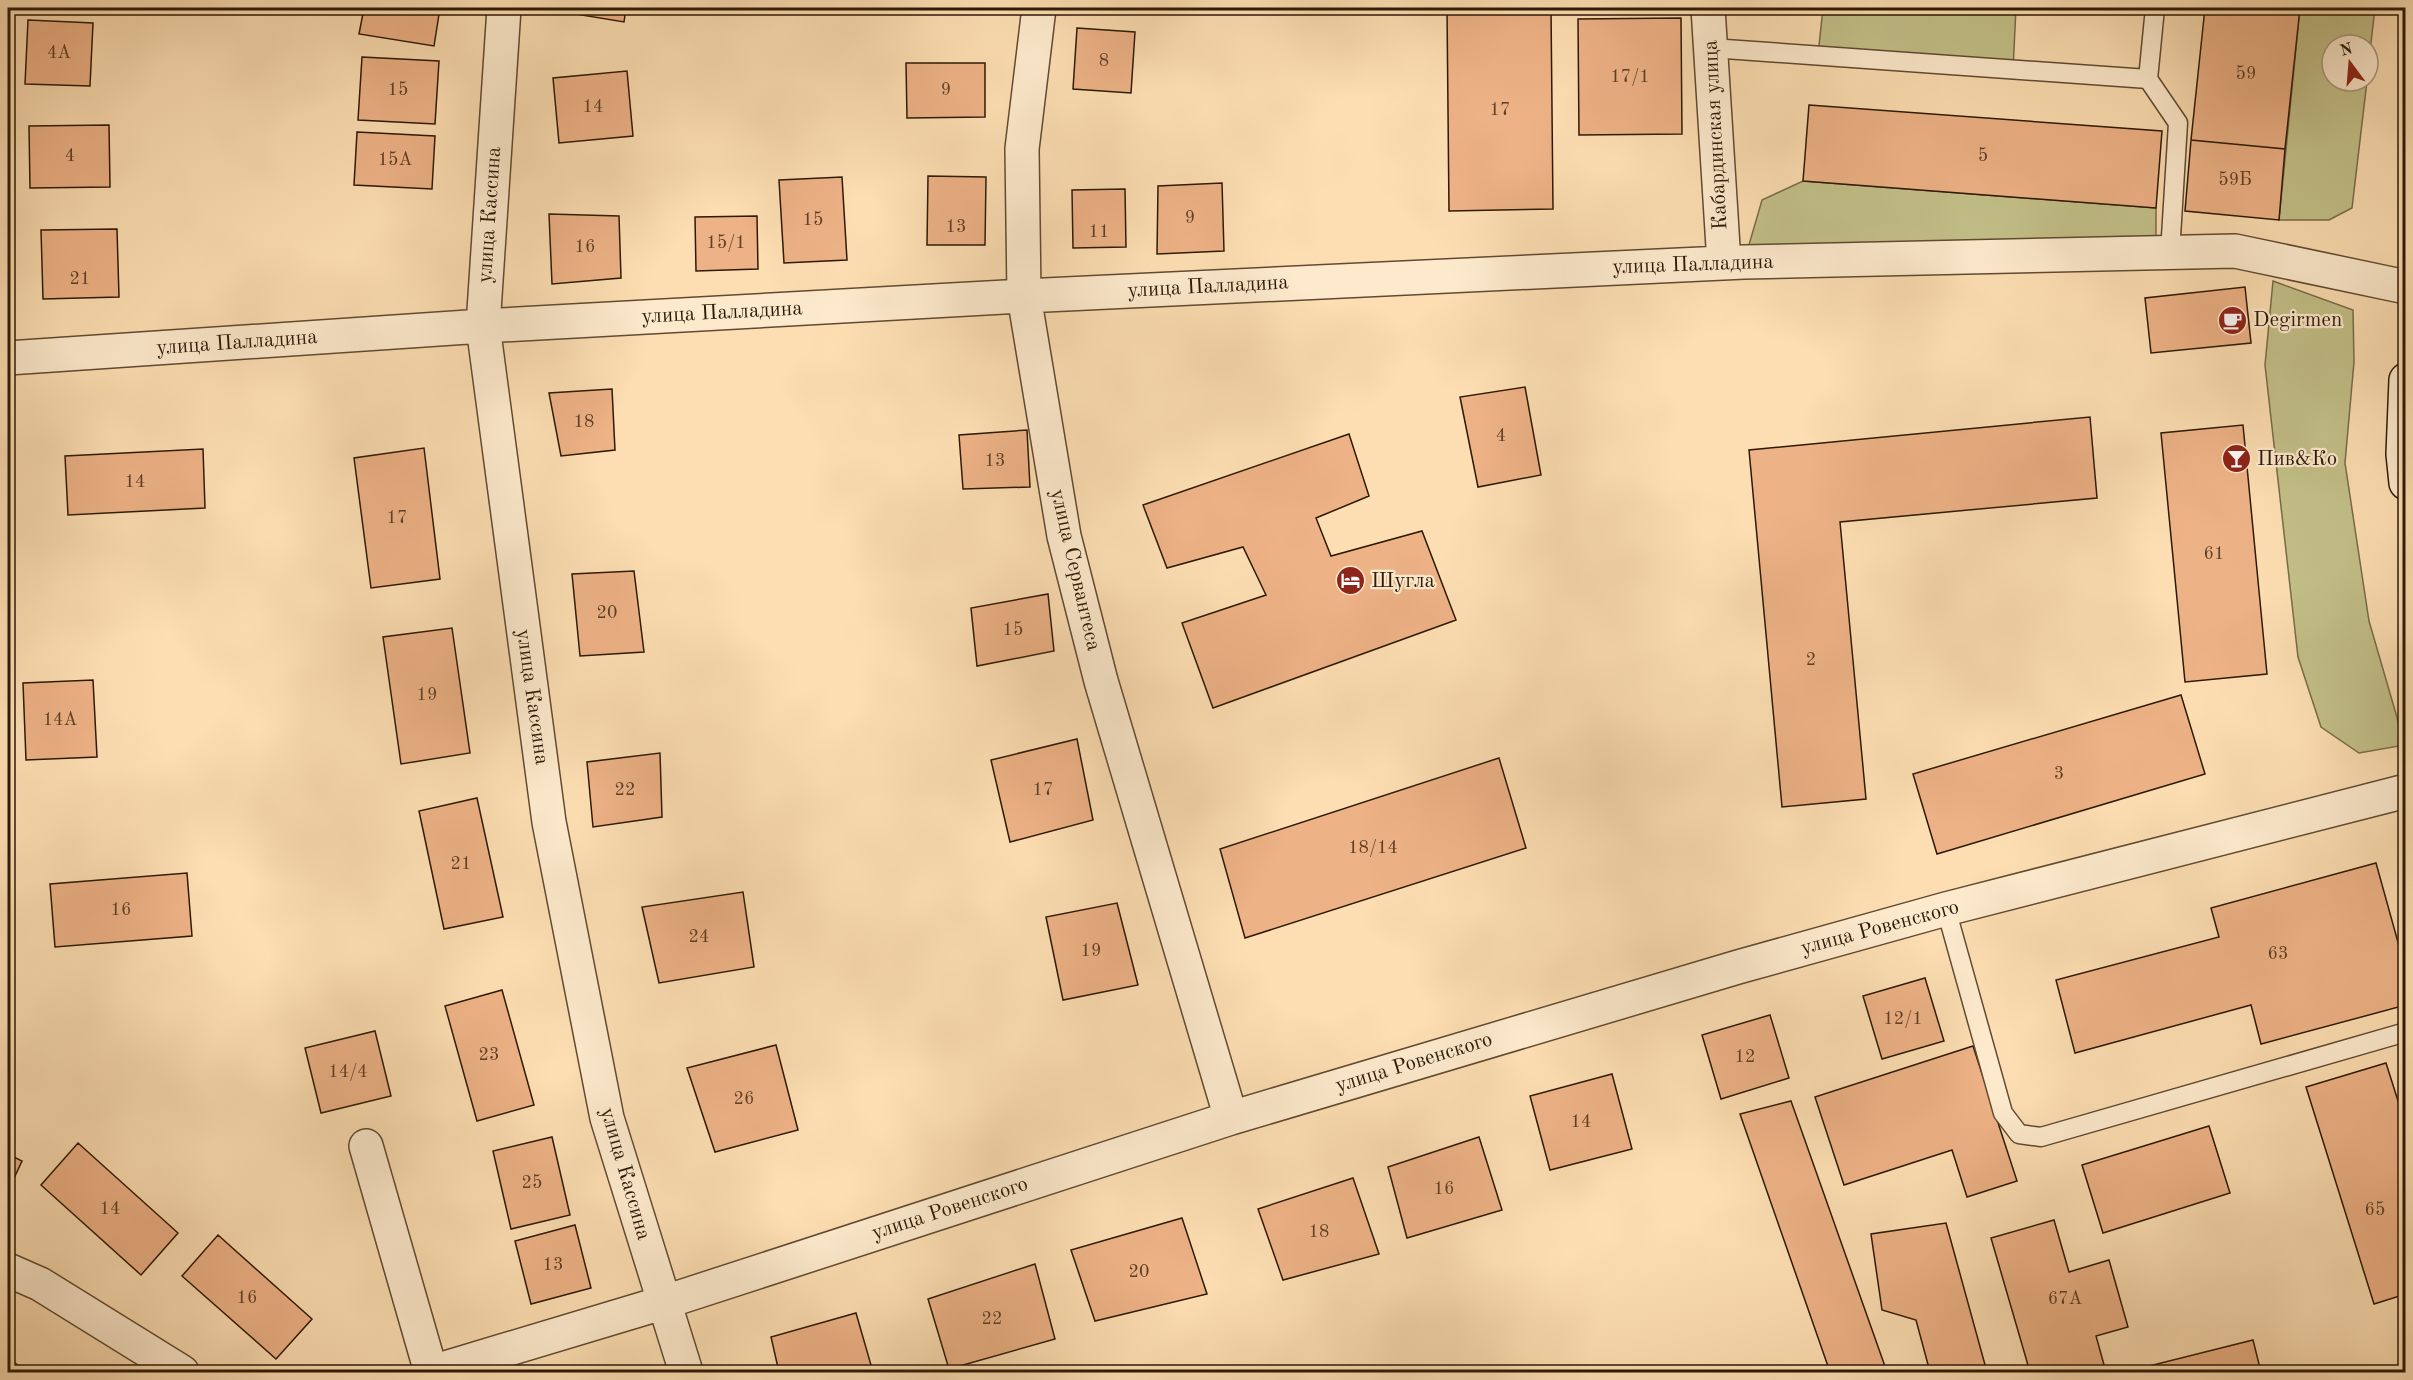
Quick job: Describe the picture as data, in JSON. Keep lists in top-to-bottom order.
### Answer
{
  "streets": {
    "street": [
      "Кабардинская улица",
      "улица Кассина",
      "улица Палладина",
      "улица Сервантеса",
      "улица Ровенского"
    ]
  },
  "crossings": [
    ["Кабардинская улица", "улица Палладина"],
    ["улица Кассина", "улица Палладина"],
    ["улица Кассина", "улица Ровенского"],
    ["улица Палладина", "улица Сервантеса"],
    ["улица Сервантеса", "улица Ровенского"]
  ],
  "places": {
    "cafe": ["Degirmen"],
    "bar": ["Пив&Ко"],
    "hotel": ["Шугла"]
  },
  "house_numbers": [
    "4А",
    "8",
    "59",
    "17/1",
    "15",
    "9",
    "14",
    "17",
    "4",
    "5",
    "15А",
    "59Б",
    "9",
    "15",
    "13",
    "11",
    "15/1",
    "16",
    "21",
    "18",
    "4",
    "13",
    "14",
    "17",
    "61",
    "20",
    "15",
    "2",
    "19",
    "14А",
    "3",
    "22",
    "17",
    "18/14",
    "21",
    "16",
    "24",
    "19",
    "63",
    "12/1",
    "23",
    "12",
    "14/4",
    "26",
    "14",
    "25",
    "16",
    "14",
    "65",
    "18",
    "13",
    "20",
    "16",
    "67А",
    "22"
  ],
  "north": "top"
}
